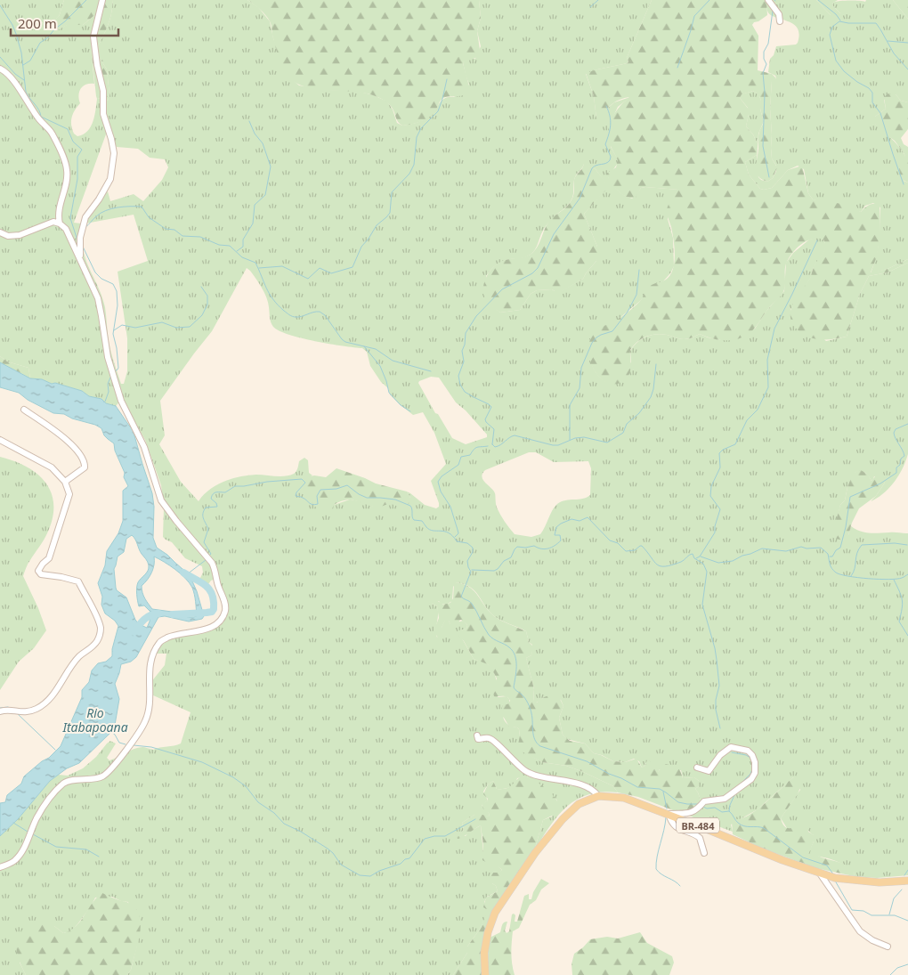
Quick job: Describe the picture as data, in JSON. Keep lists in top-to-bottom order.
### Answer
{
  "streets": {
    "main road": ["BR-484"]
  },
  "water": ["Rio Itabapoana"],
  "scale_bar": "200 m"
}
